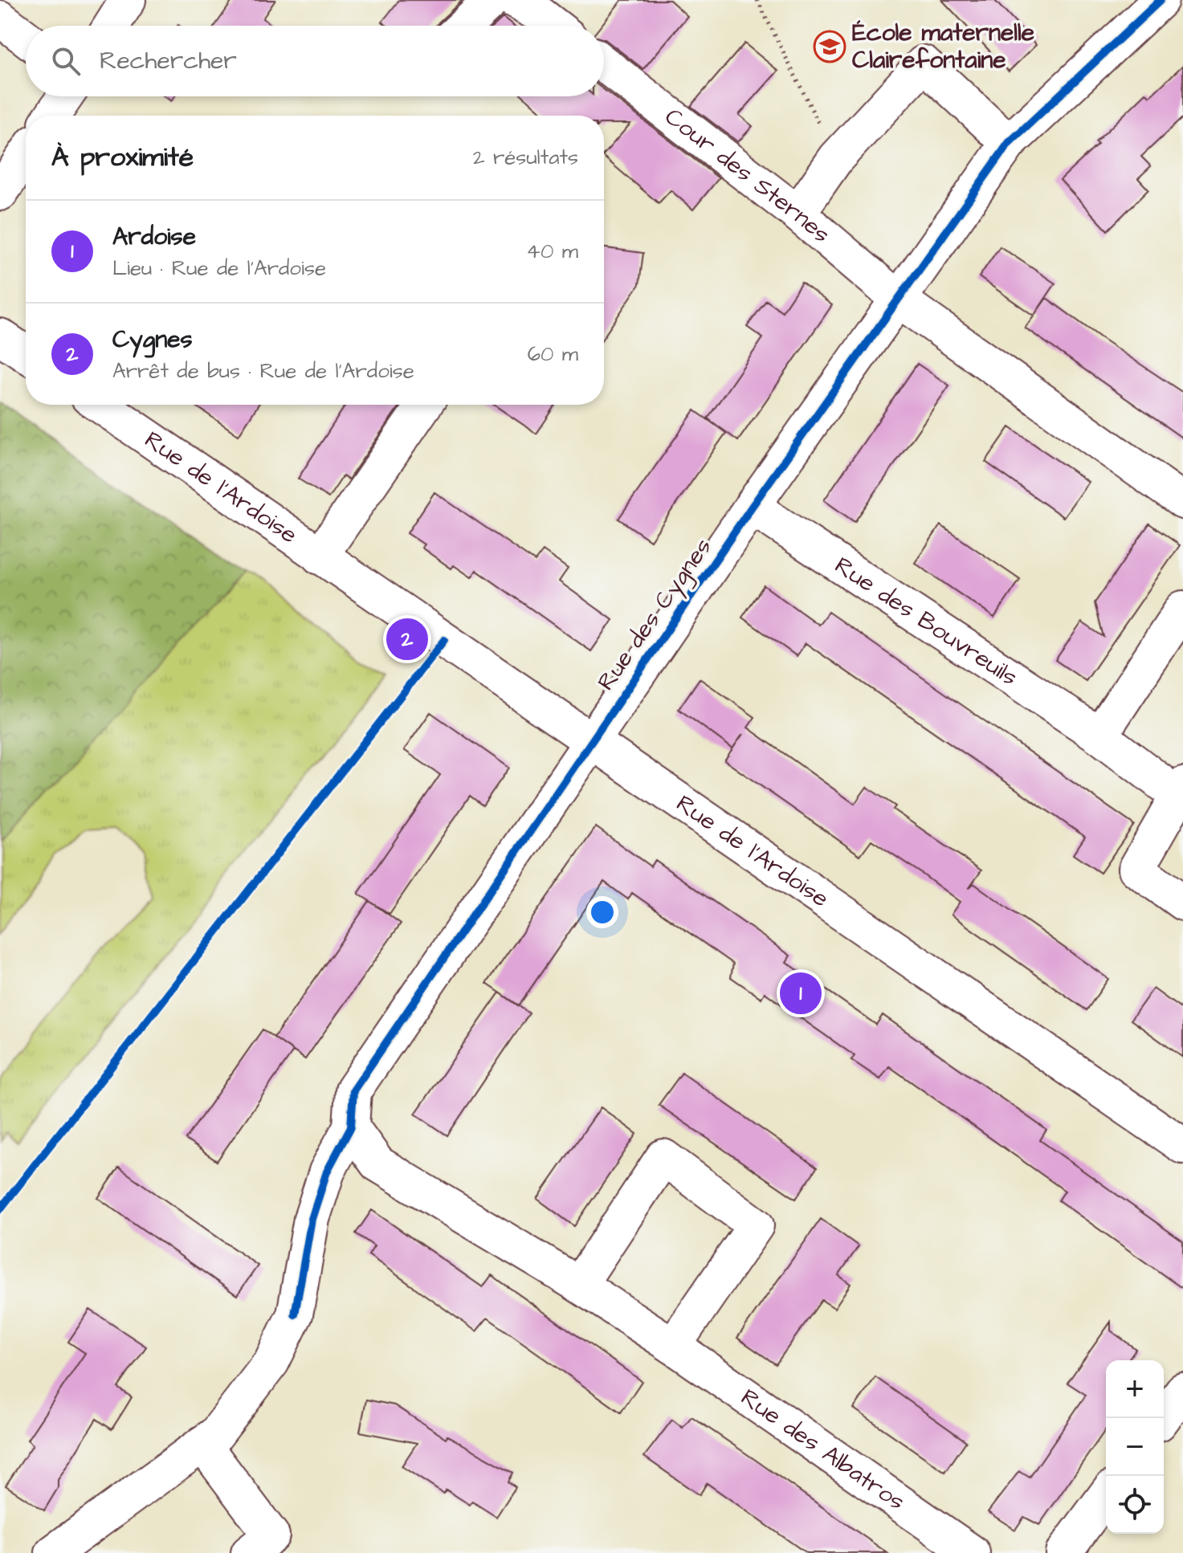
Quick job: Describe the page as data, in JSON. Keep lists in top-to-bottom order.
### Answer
{
  "streets": {
    "street": [
      "Cour des Sternes",
      "Rue de l'Ardoise",
      "Rue des Cygnes",
      "Rue des Bouvreuils",
      "Rue des Albatros"
    ]
  },
  "crossings": [
    ["Cour des Sternes", "Rue des Cygnes"],
    ["Rue de l'Ardoise", "Rue des Cygnes"],
    ["Rue des Cygnes", "Rue des Bouvreuils"],
    ["Rue des Cygnes", "Rue des Albatros"]
  ],
  "places": {
    "school or university": ["École maternelle Clairefontaine"]
  },
  "page": {
    "search": "Rechercher",
    "heading": ["À proximité", "2 résultats"],
    "list": [
      {
        "mark": "1",
        "name": "Ardoise",
        "note": "Lieu · Rue de l'Ardoise",
        "value": "40 m"
      },
      {
        "mark": "2",
        "name": "Cygnes",
        "note": "Arrêt de bus · Rue de l'Ardoise",
        "value": "60 m"
      }
    ],
    "pins": ["2", "1"],
    "map_buttons": ["+", "−"]
  }
}
